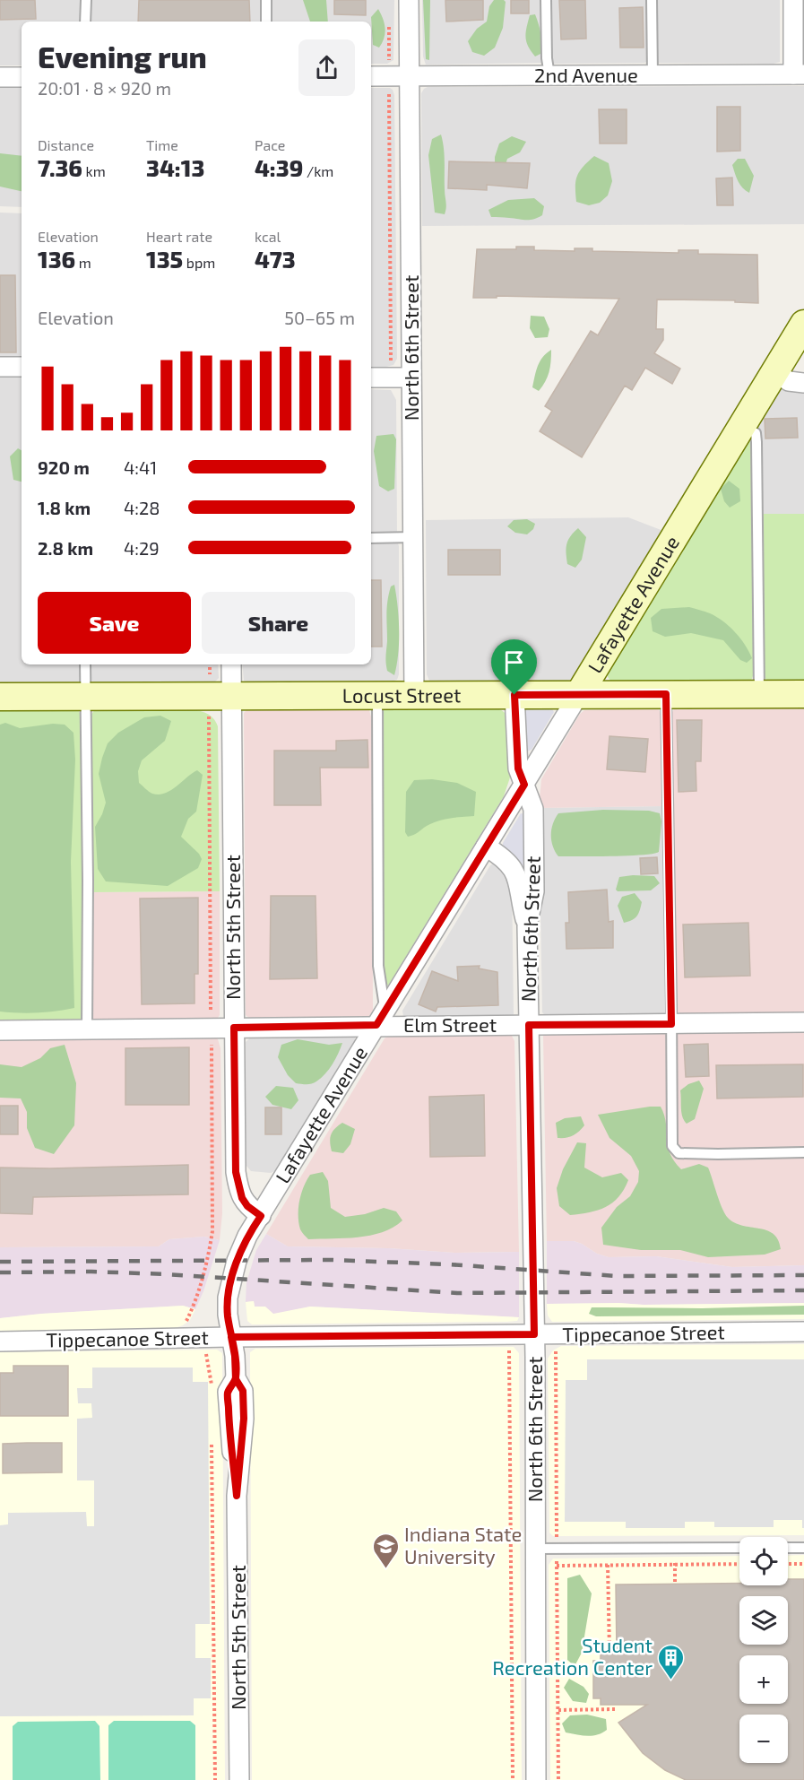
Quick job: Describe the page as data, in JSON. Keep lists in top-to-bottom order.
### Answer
{
  "streets": {
    "street": [
      "2nd Avenue",
      "North 6th Street",
      "Lafayette Avenue",
      "Locust Street",
      "North 5th Street",
      "Elm Street",
      "Tippecanoe Street"
    ]
  },
  "crossings": [
    ["2nd Avenue", "North 6th Street"],
    ["North 6th Street", "Lafayette Avenue"],
    ["North 6th Street", "Locust Street"],
    ["North 6th Street", "Elm Street"],
    ["North 6th Street", "Tippecanoe Street"],
    ["Lafayette Avenue", "Locust Street"],
    ["Lafayette Avenue", "North 5th Street"],
    ["Lafayette Avenue", "Elm Street"],
    ["Lafayette Avenue", "Tippecanoe Street"],
    ["Locust Street", "North 5th Street"],
    ["North 5th Street", "Elm Street"],
    ["North 5th Street", "Tippecanoe Street"]
  ],
  "places": {
    "school or university": ["Indiana State University"],
    "building": ["Student Recreation Center"]
  },
  "page": {
    "heading": ["Evening run", "20:01 · 8 × 920 m"],
    "stats": [
      ["Distance", "7.36 km"],
      ["Time", "34:13"],
      ["Pace", "4:39 /km"],
      ["Elevation", "136 m"],
      ["Heart rate", "135 bpm"],
      ["kcal", "473"]
    ],
    "chart": ["Elevation", "50–65 m"],
    "list": [
      {
        "name": "920 m",
        "note": "4:41"
      },
      {
        "name": "1.8 km",
        "note": "4:28"
      },
      {
        "name": "2.8 km",
        "note": "4:29"
      }
    ],
    "buttons": ["Save", "Share"],
    "map_buttons": ["+", "−"]
  }
}
